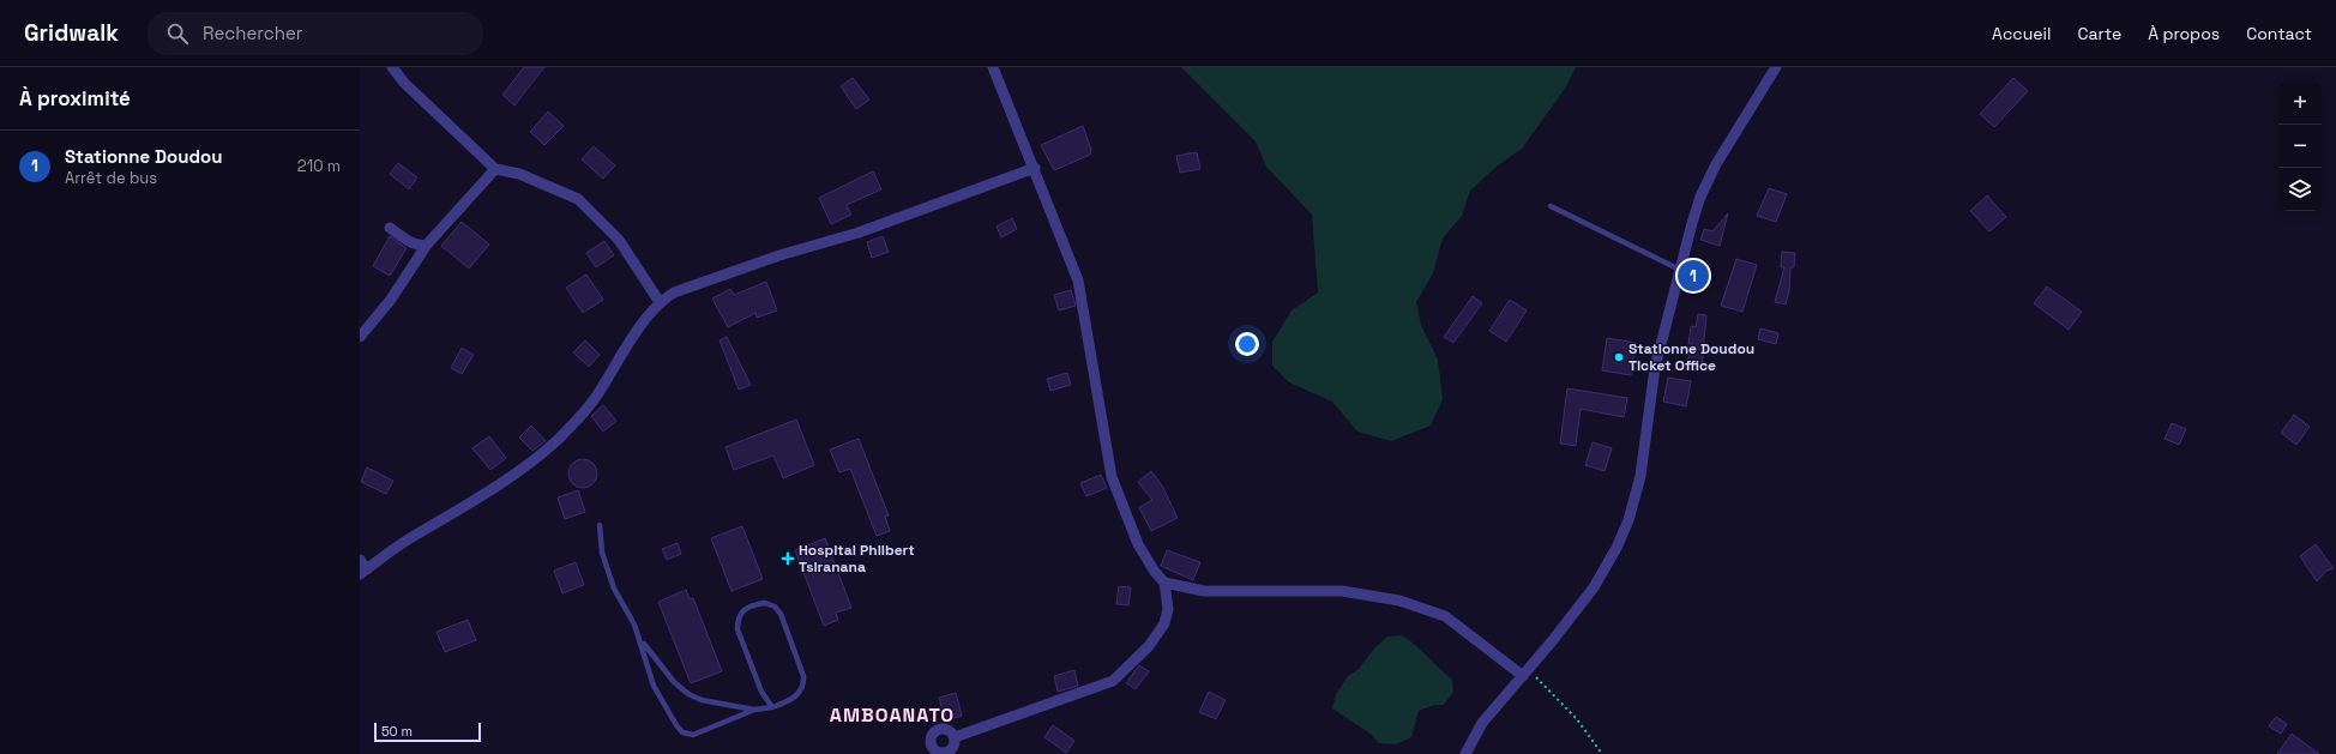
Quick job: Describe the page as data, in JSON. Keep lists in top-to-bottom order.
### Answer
{
  "districts": ["AMBOANATO"],
  "places": {
    "other": ["Stationne Doudou Ticket Office"],
    "health": ["Hospital Philbert Tsiranana"]
  },
  "scale_bar": "50 m",
  "page": {
    "header": "Gridwalk",
    "search": "Rechercher",
    "nav": [
      "Accueil",
      "Carte",
      "À propos",
      "Contact"
    ],
    "heading": "À proximité",
    "map_buttons": ["+", "−"],
    "list": [
      {
        "mark": "1",
        "name": "Stationne Doudou",
        "note": "Arrêt de bus",
        "value": "210 m"
      }
    ],
    "pins": "1",
    "scale": "50 m"
  }
}
